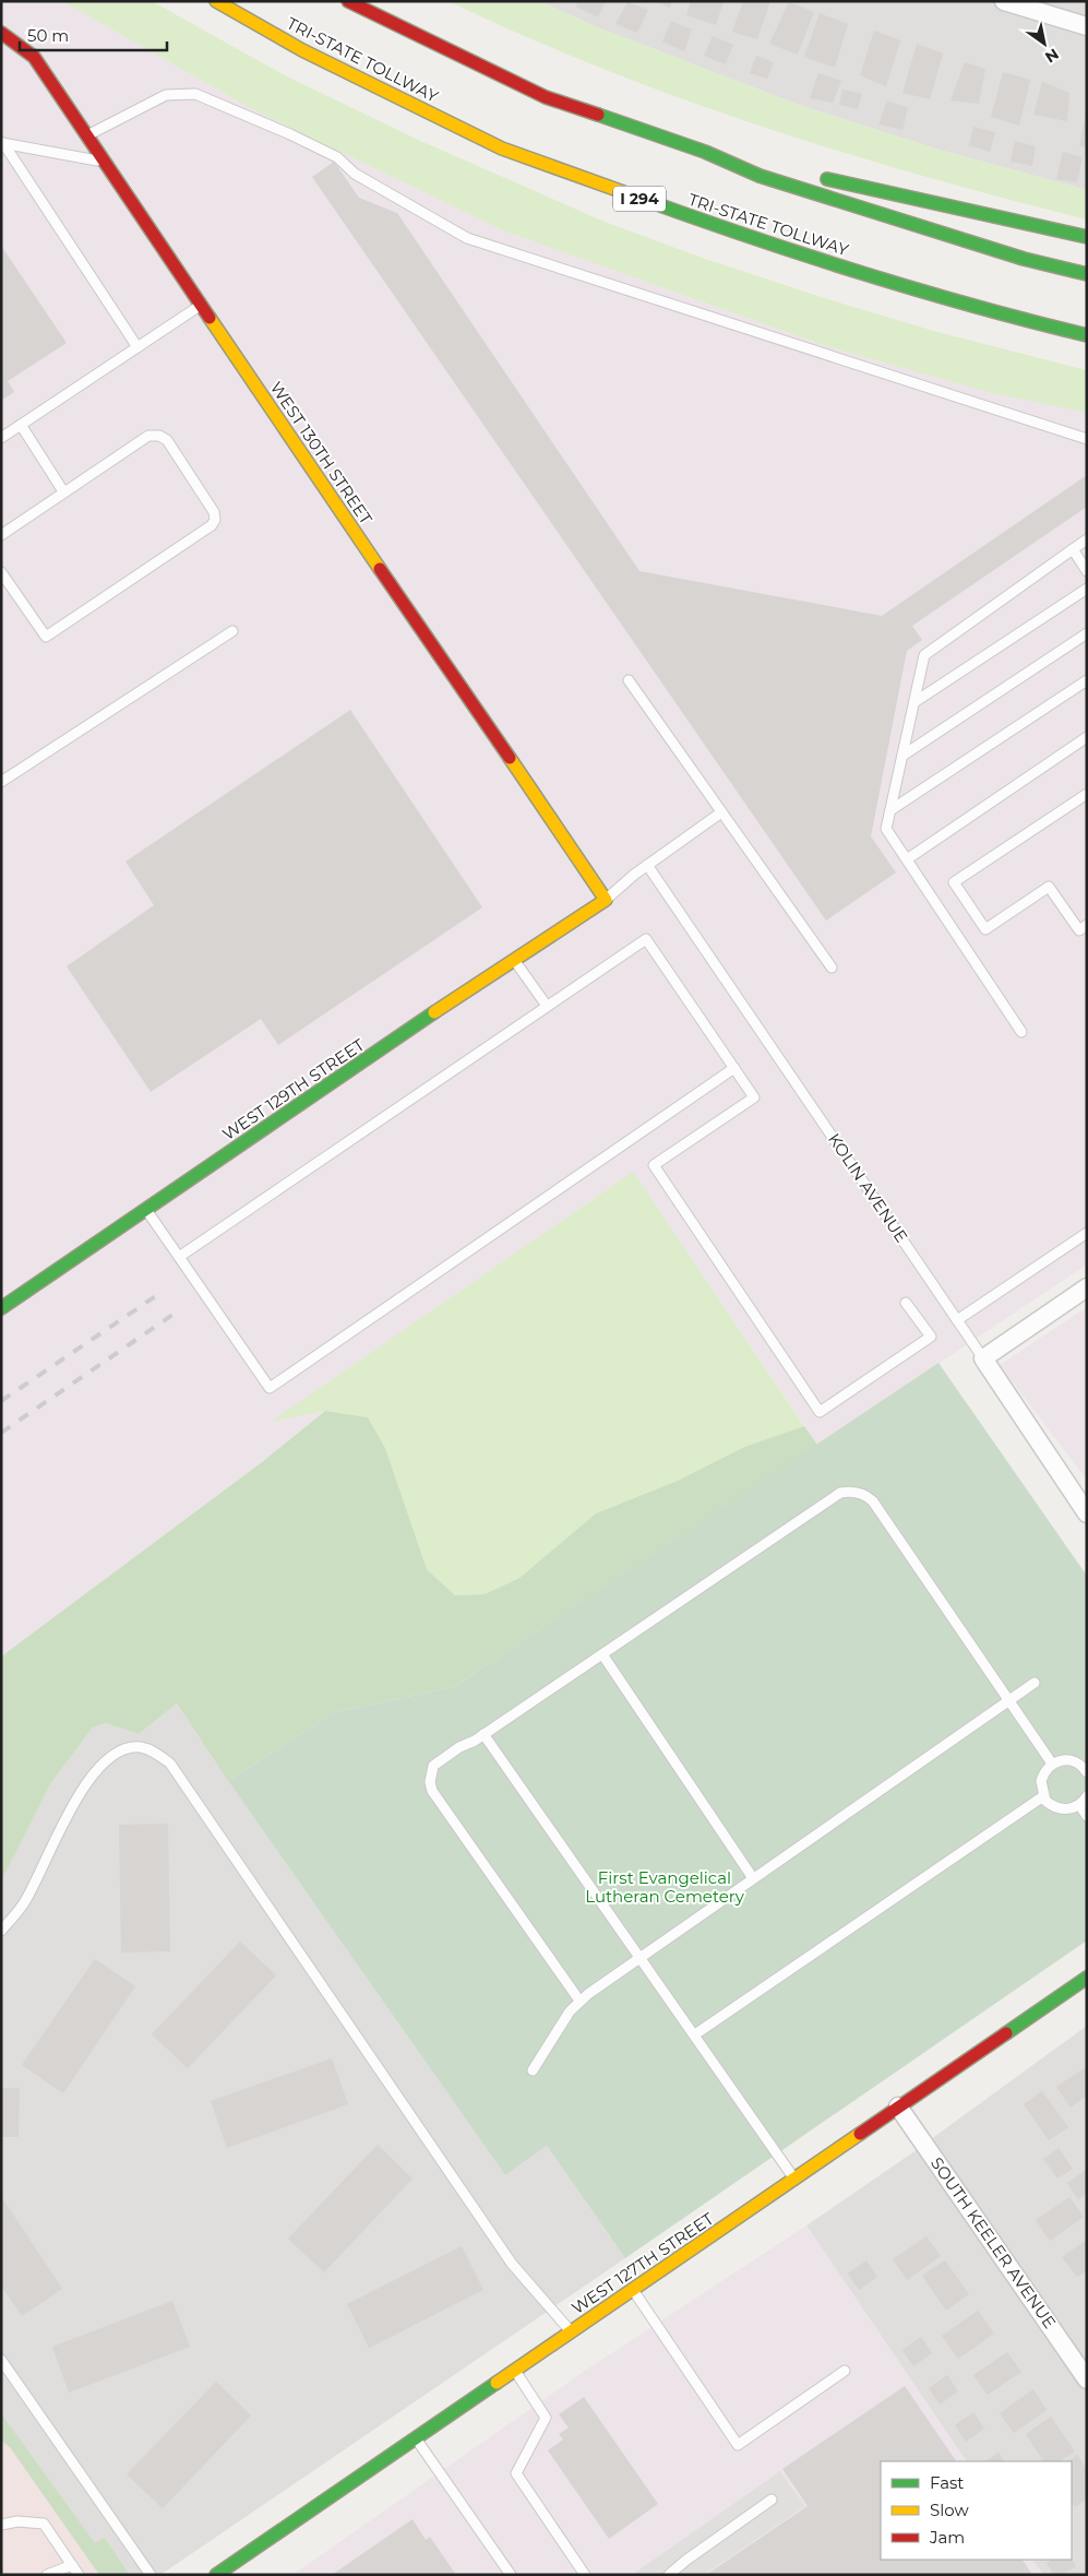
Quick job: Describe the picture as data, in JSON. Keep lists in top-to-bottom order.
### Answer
{
  "streets": {
    "main road": [
      "TRI-STATE TOLLWAY",
      "I 294",
      "WEST 130TH STREET",
      "WEST 129TH STREET",
      "WEST 127TH STREET"
    ],
    "street": ["KOLIN AVENUE", "SOUTH KEELER AVENUE"]
  },
  "crossings": [
    ["WEST 130TH STREET", "WEST 129TH STREET"],
    ["SOUTH KEELER AVENUE", "WEST 127TH STREET"]
  ],
  "parks": ["First Evangelical Lutheran Cemetery"],
  "legend": ["Fast", "Slow", "Jam"],
  "scale_bar": "50 m",
  "north": "bottom right"
}
